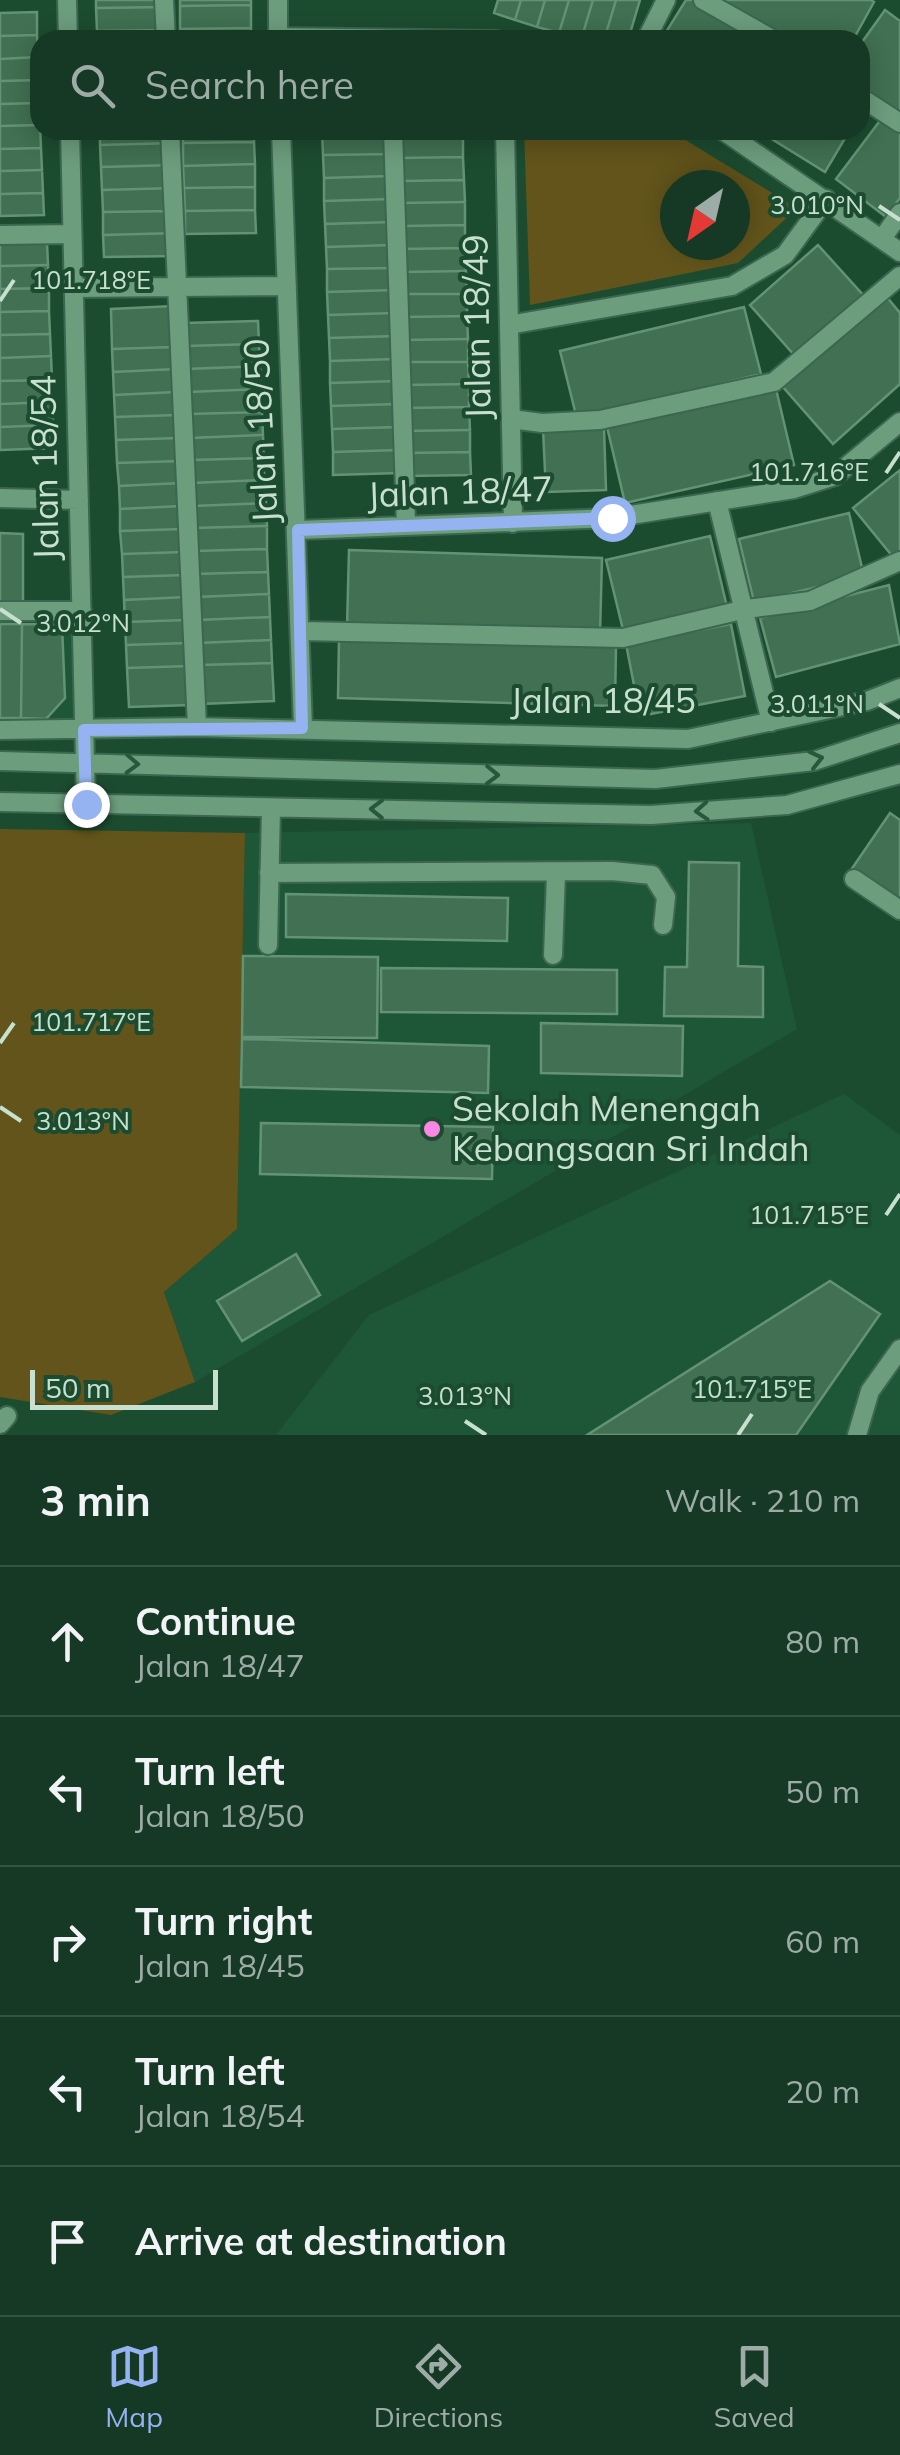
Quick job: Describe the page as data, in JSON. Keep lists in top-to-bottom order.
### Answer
{
  "streets": {
    "street": [
      "Jalan 18/49",
      "Jalan 18/50",
      "Jalan 18/54",
      "Jalan 18/47",
      "Jalan 18/45"
    ]
  },
  "crossings": [
    ["Jalan 18/49", "Jalan 18/47"],
    ["Jalan 18/50", "Jalan 18/47"],
    ["Jalan 18/50", "Jalan 18/45"],
    ["Jalan 18/54", "Jalan 18/45"]
  ],
  "places": ["Sekolah Menengah Kebangsaan Sri Indah"],
  "scale_bar": "50 m",
  "north": "bottom left",
  "page": {
    "search": "Search here",
    "scale": "50 m",
    "heading": ["3 min", "Walk · 210 m"],
    "list": [
      ["Continue", "Jalan 18/47", "80 m"],
      ["Turn left", "Jalan 18/50", "50 m"],
      ["Turn right", "Jalan 18/45", "60 m"],
      ["Turn left", "Jalan 18/54", "20 m"],
      "Arrive at destination"
    ],
    "nav": ["Map", "Directions", "Saved"]
  },
  "coordinates": [
    "3.010°N",
    "101.718°E",
    "101.716°E",
    "3.012°N",
    "3.011°N",
    "101.717°E",
    "3.013°N",
    "101.715°E"
  ]
}
